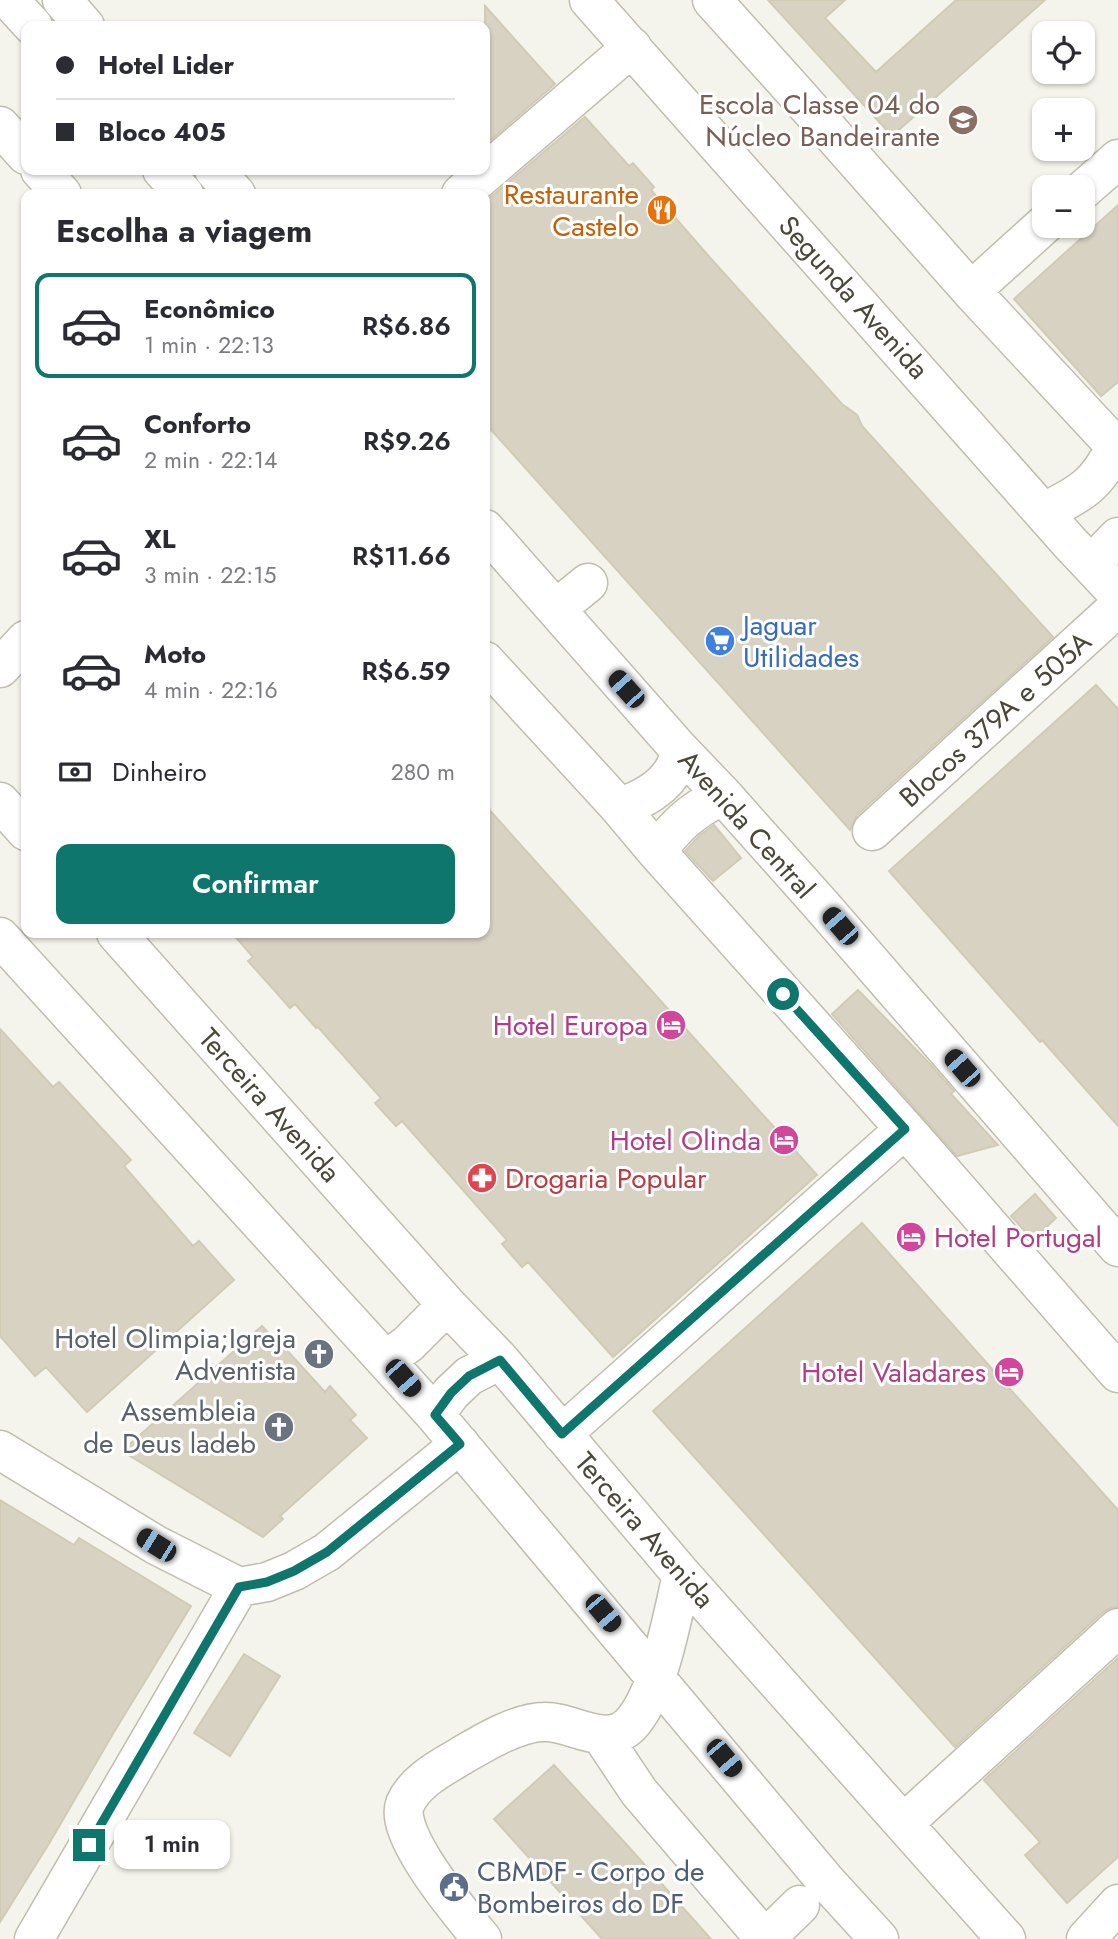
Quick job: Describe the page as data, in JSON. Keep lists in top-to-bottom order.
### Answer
{
  "streets": {
    "street": [
      "Segunda Avenida",
      "Blocos 379A e 505A",
      "Avenida Central",
      "Terceira Avenida"
    ]
  },
  "places": {
    "school or university": ["Escola Classe 04 do Núcleo Bandeirante"],
    "restaurant": ["Restaurante Castelo"],
    "supermarket": ["Jaguar Utilidades"],
    "hotel": [
      "Hotel Europa",
      "Hotel Olinda",
      "Hotel Portugal",
      "Hotel Valadares"
    ],
    "pharmacy": ["Drogaria Popular"],
    "church": ["Hotel Olimpia;Igreja Adventista", "Assembleia de Deus ladeb"],
    "public building": ["CBMDF - Corpo de Bombeiros do DF"]
  },
  "page": {
    "map_buttons": ["+", "−"],
    "banner": ["Hotel Lider", "Bloco 405"],
    "heading": "Escolha a viagem",
    "list": [
      {
        "name": "Econômico",
        "note": "1 min · 22:13",
        "value": "R$6.86"
      },
      {
        "name": "Conforto",
        "note": "2 min · 22:14",
        "value": "R$9.26"
      },
      {
        "name": "XL",
        "note": "3 min · 22:15",
        "value": "R$11.66"
      },
      {
        "name": "Moto",
        "note": "4 min · 22:16",
        "value": "R$6.59"
      }
    ],
    "pay": ["Dinheiro", "280 m"],
    "buttons": "Confirmar",
    "bubble": "1 min"
  }
}
